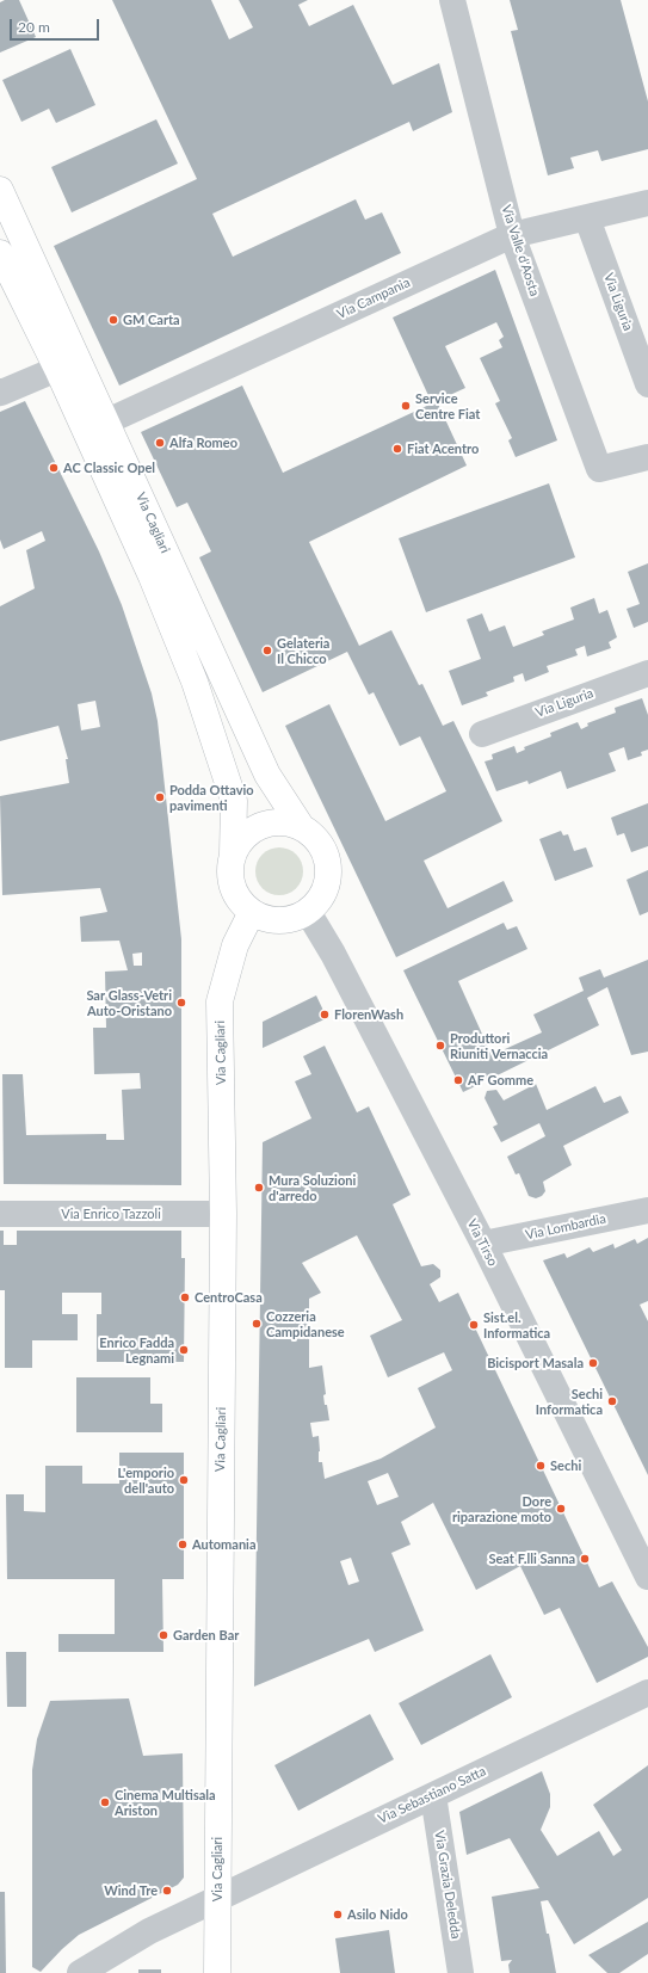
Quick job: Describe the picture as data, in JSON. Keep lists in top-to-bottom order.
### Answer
{
  "streets": {
    "main road": ["Via Cagliari"],
    "street": [
      "Via Valle d'Aosta",
      "Via Campania",
      "Via Liguria",
      "Via Enrico Tazzoli",
      "Via Lombardia",
      "Via Tirso",
      "Via Sebastiano Satta",
      "Via Grazia Deledda"
    ]
  },
  "crossings": [
    ["Via Valle d'Aosta", "Via Campania"],
    ["Via Campania", "Via Liguria"],
    ["Via Campania", "Via Cagliari"],
    ["Via Cagliari", "Via Enrico Tazzoli"],
    ["Via Cagliari", "Via Tirso"],
    ["Via Cagliari", "Via Sebastiano Satta"],
    ["Via Lombardia", "Via Tirso"],
    ["Via Sebastiano Satta", "Via Grazia Deledda"]
  ],
  "places": [
    "GM Carta",
    "Service Centre Fiat",
    "Alfa Romeo",
    "Fiat Acentro",
    "AC Classic Opel",
    "Gelateria Il Chicco",
    "Podda Ottavio pavimenti",
    "Sar Glass-Vetri Auto-Oristano",
    "FlorenWash",
    "Produttori Riuniti Vernaccia",
    "AF Gomme",
    "Mura Soluzioni d'arredo",
    "CentroCasa",
    "Cozzeria Campidanese",
    "Sist.el. Informatica",
    "Enrico Fadda Legnami",
    "Bicisport Masala",
    "Sechi Informatica",
    "Sechi",
    "L'emporio dell'auto",
    "Dore riparazione moto",
    "Automania",
    "Seat F.lli Sanna",
    "Garden Bar",
    "Cinema Multisala Ariston",
    "Wind Tre",
    "Asilo Nido"
  ],
  "scale_bar": "20 m"
}
